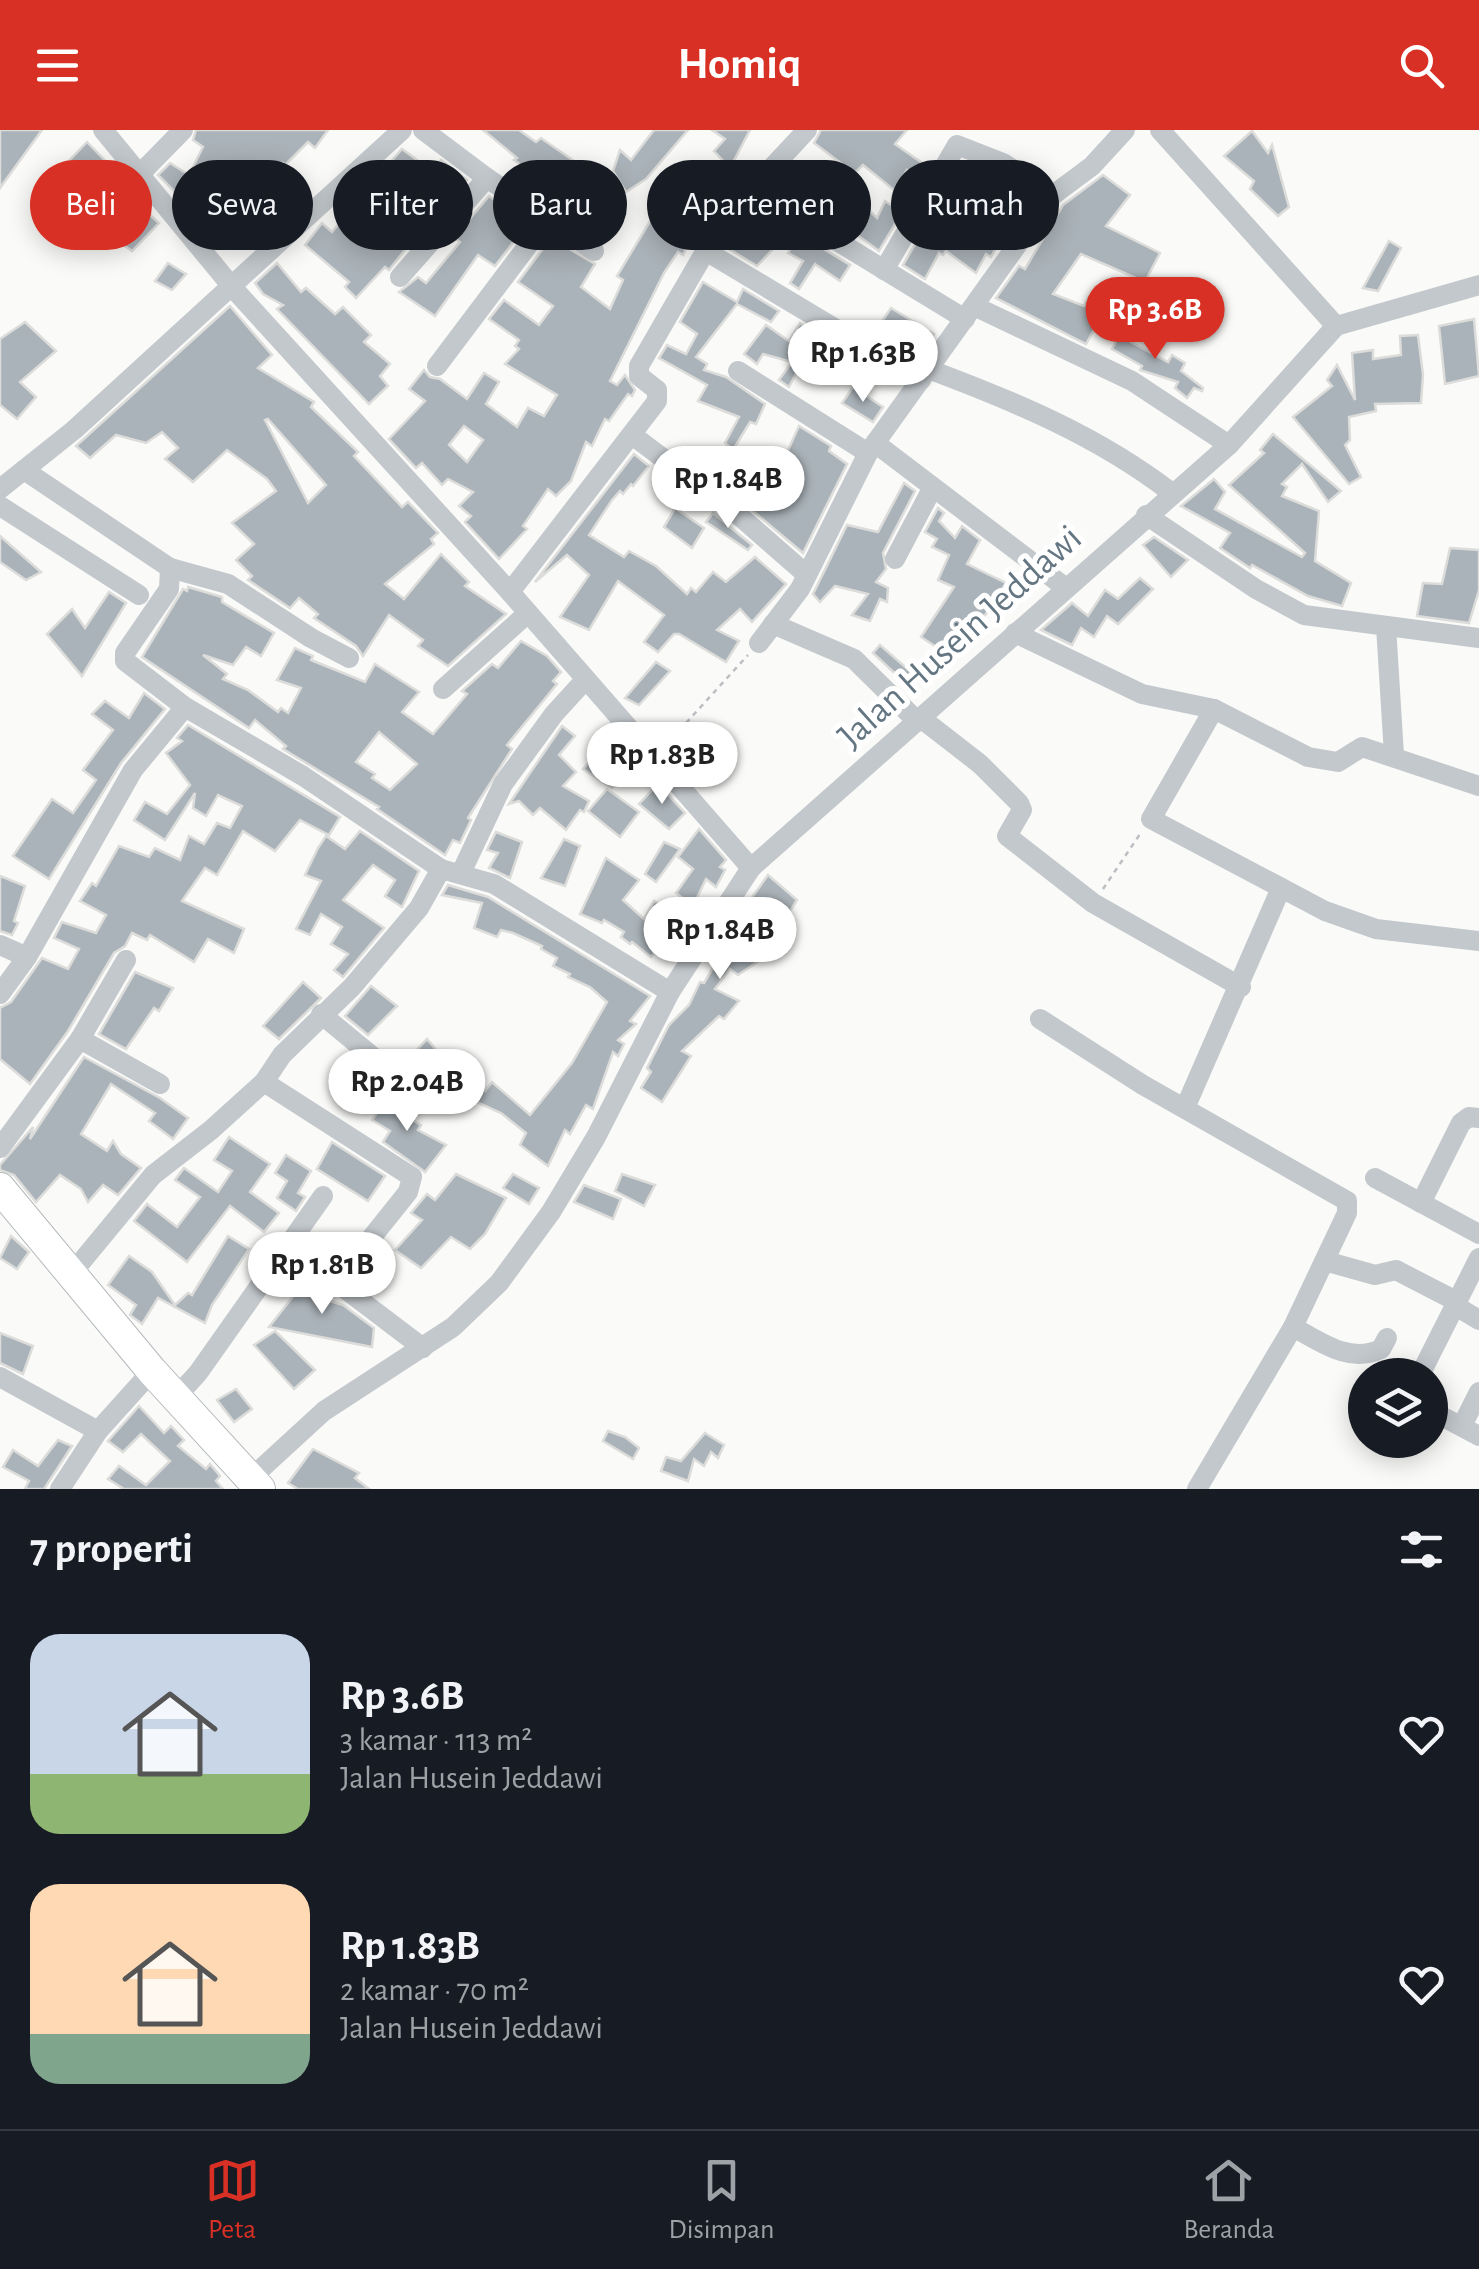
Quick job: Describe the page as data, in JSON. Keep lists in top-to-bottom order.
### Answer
{
  "streets": {
    "street": ["Jalan Husein Jeddawi"]
  },
  "page": {
    "header": "Homiq",
    "chip": [
      "Beli",
      "Sewa",
      "Filter",
      "Baru",
      "Apartemen",
      "Rumah"
    ],
    "price": [
      "Rp 3.6B",
      "Rp 1.63B",
      "Rp 1.84B",
      "Rp 1.83B",
      "Rp 1.84B",
      "Rp 2.04B",
      "Rp 1.81B"
    ],
    "heading": "7 properti",
    "list": [
      {
        "name": "Rp 3.6B",
        "note": "3 kamar · 113 m² · Jalan Husein Jeddawi"
      },
      {
        "name": "Rp 1.83B",
        "note": "2 kamar · 70 m² · Jalan Husein Jeddawi"
      }
    ],
    "tabs": ["Peta", "Disimpan", "Beranda"]
  }
}
